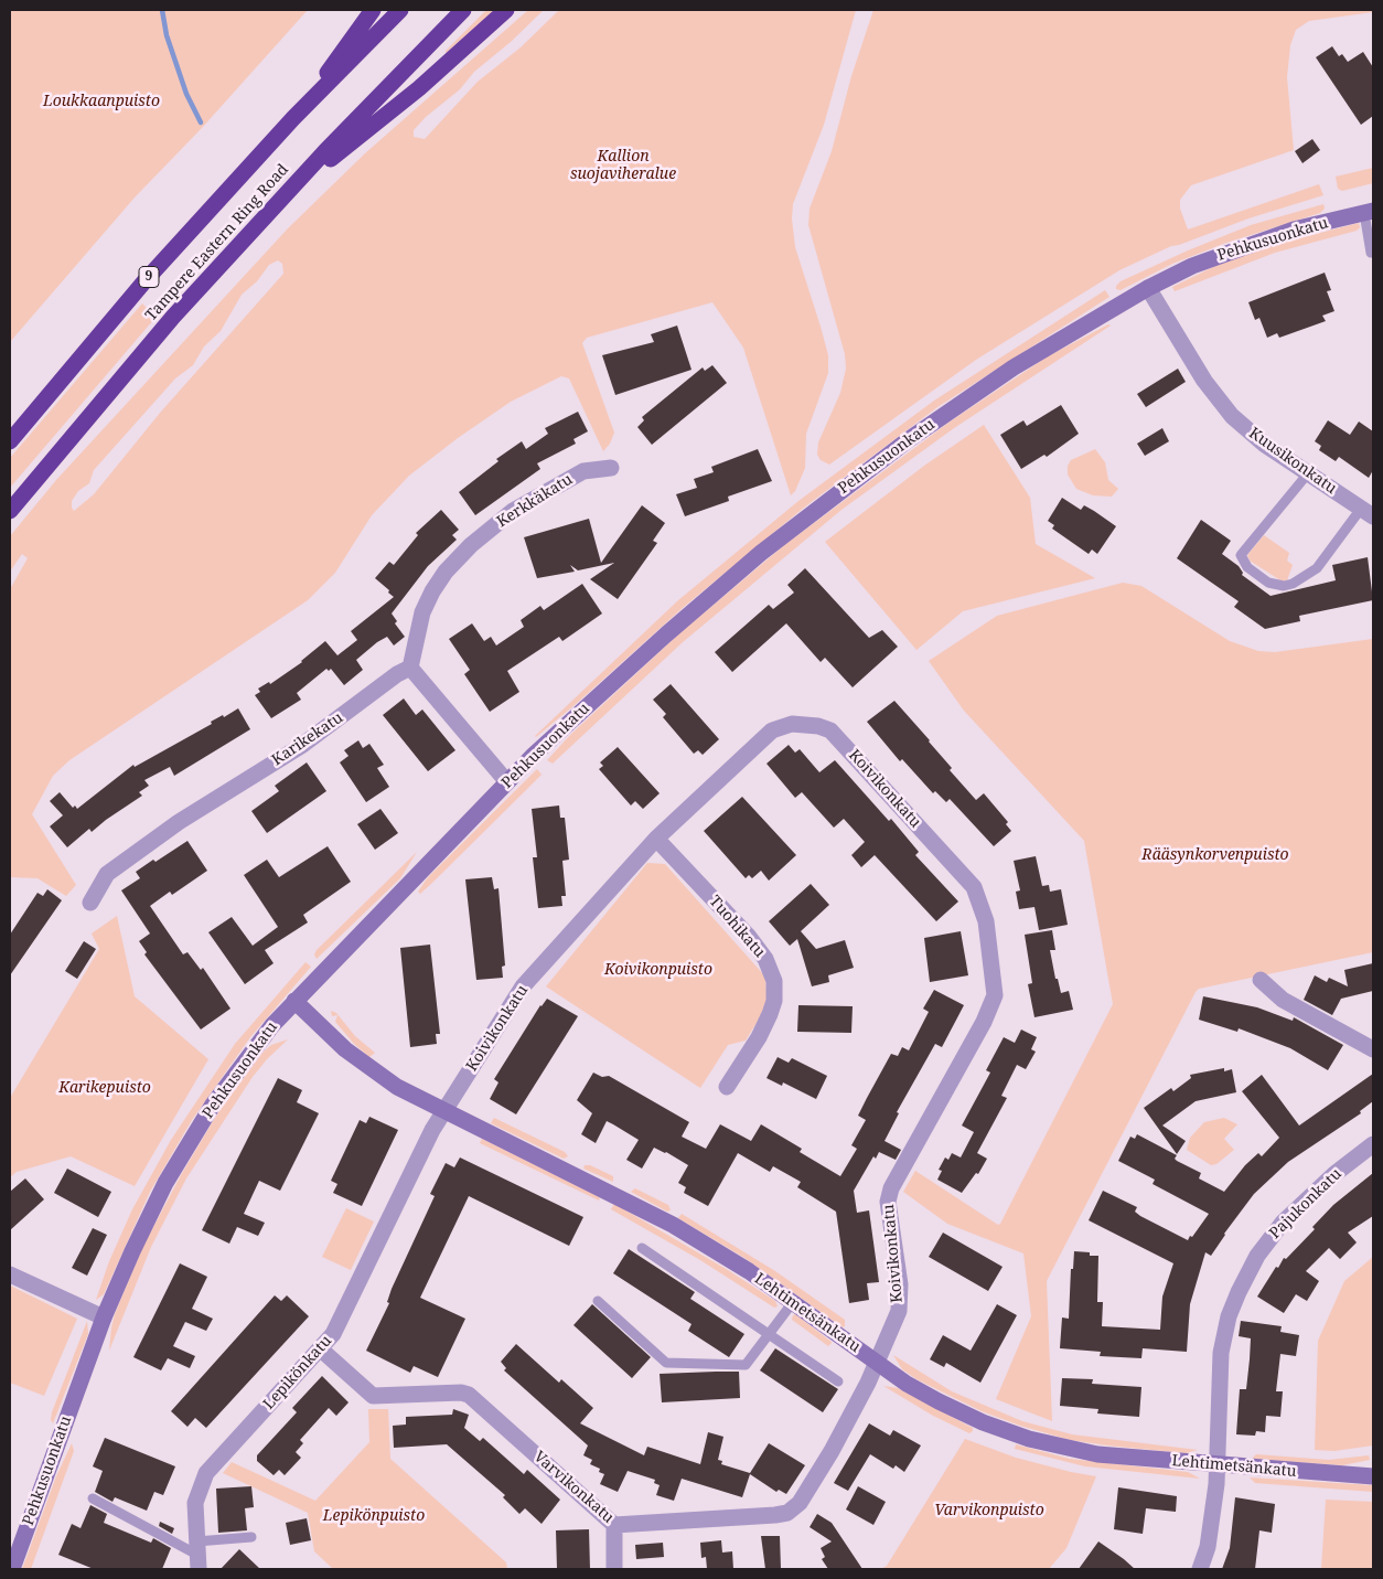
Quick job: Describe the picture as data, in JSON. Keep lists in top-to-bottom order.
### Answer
{
  "streets": {
    "highway": ["Tampere Eastern Ring Road", "9"],
    "main road": ["Pehkusuonkatu", "Lehtimetsänkatu"],
    "street": [
      "Kuusikonkatu",
      "Kerkkäkatu",
      "Karikekatu",
      "Koivikonkatu",
      "Tuohikatu",
      "Pajukonkatu",
      "Lepikönkatu",
      "Varvikonkatu"
    ]
  },
  "crossings": [
    ["Pehkusuonkatu", "Kuusikonkatu"],
    ["Pehkusuonkatu", "Lehtimetsänkatu"],
    ["Kerkkäkatu", "Karikekatu"],
    ["Koivikonkatu", "Tuohikatu"],
    ["Koivikonkatu", "Lehtimetsänkatu"],
    ["Koivikonkatu", "Lepikönkatu"],
    ["Koivikonkatu", "Varvikonkatu"],
    ["Pajukonkatu", "Lehtimetsänkatu"],
    ["Lehtimetsänkatu", "Lepikönkatu"],
    ["Lehtimetsänkatu", "Varvikonkatu"],
    ["Lepikönkatu", "Varvikonkatu"]
  ],
  "parks": [
    "Loukkaanpuisto",
    "Kallion suojaviheralue",
    "Rääsynkorvenpuisto",
    "Koivikonpuisto",
    "Karikepuisto",
    "Varvikonpuisto",
    "Lepikönpuisto"
  ]
}
